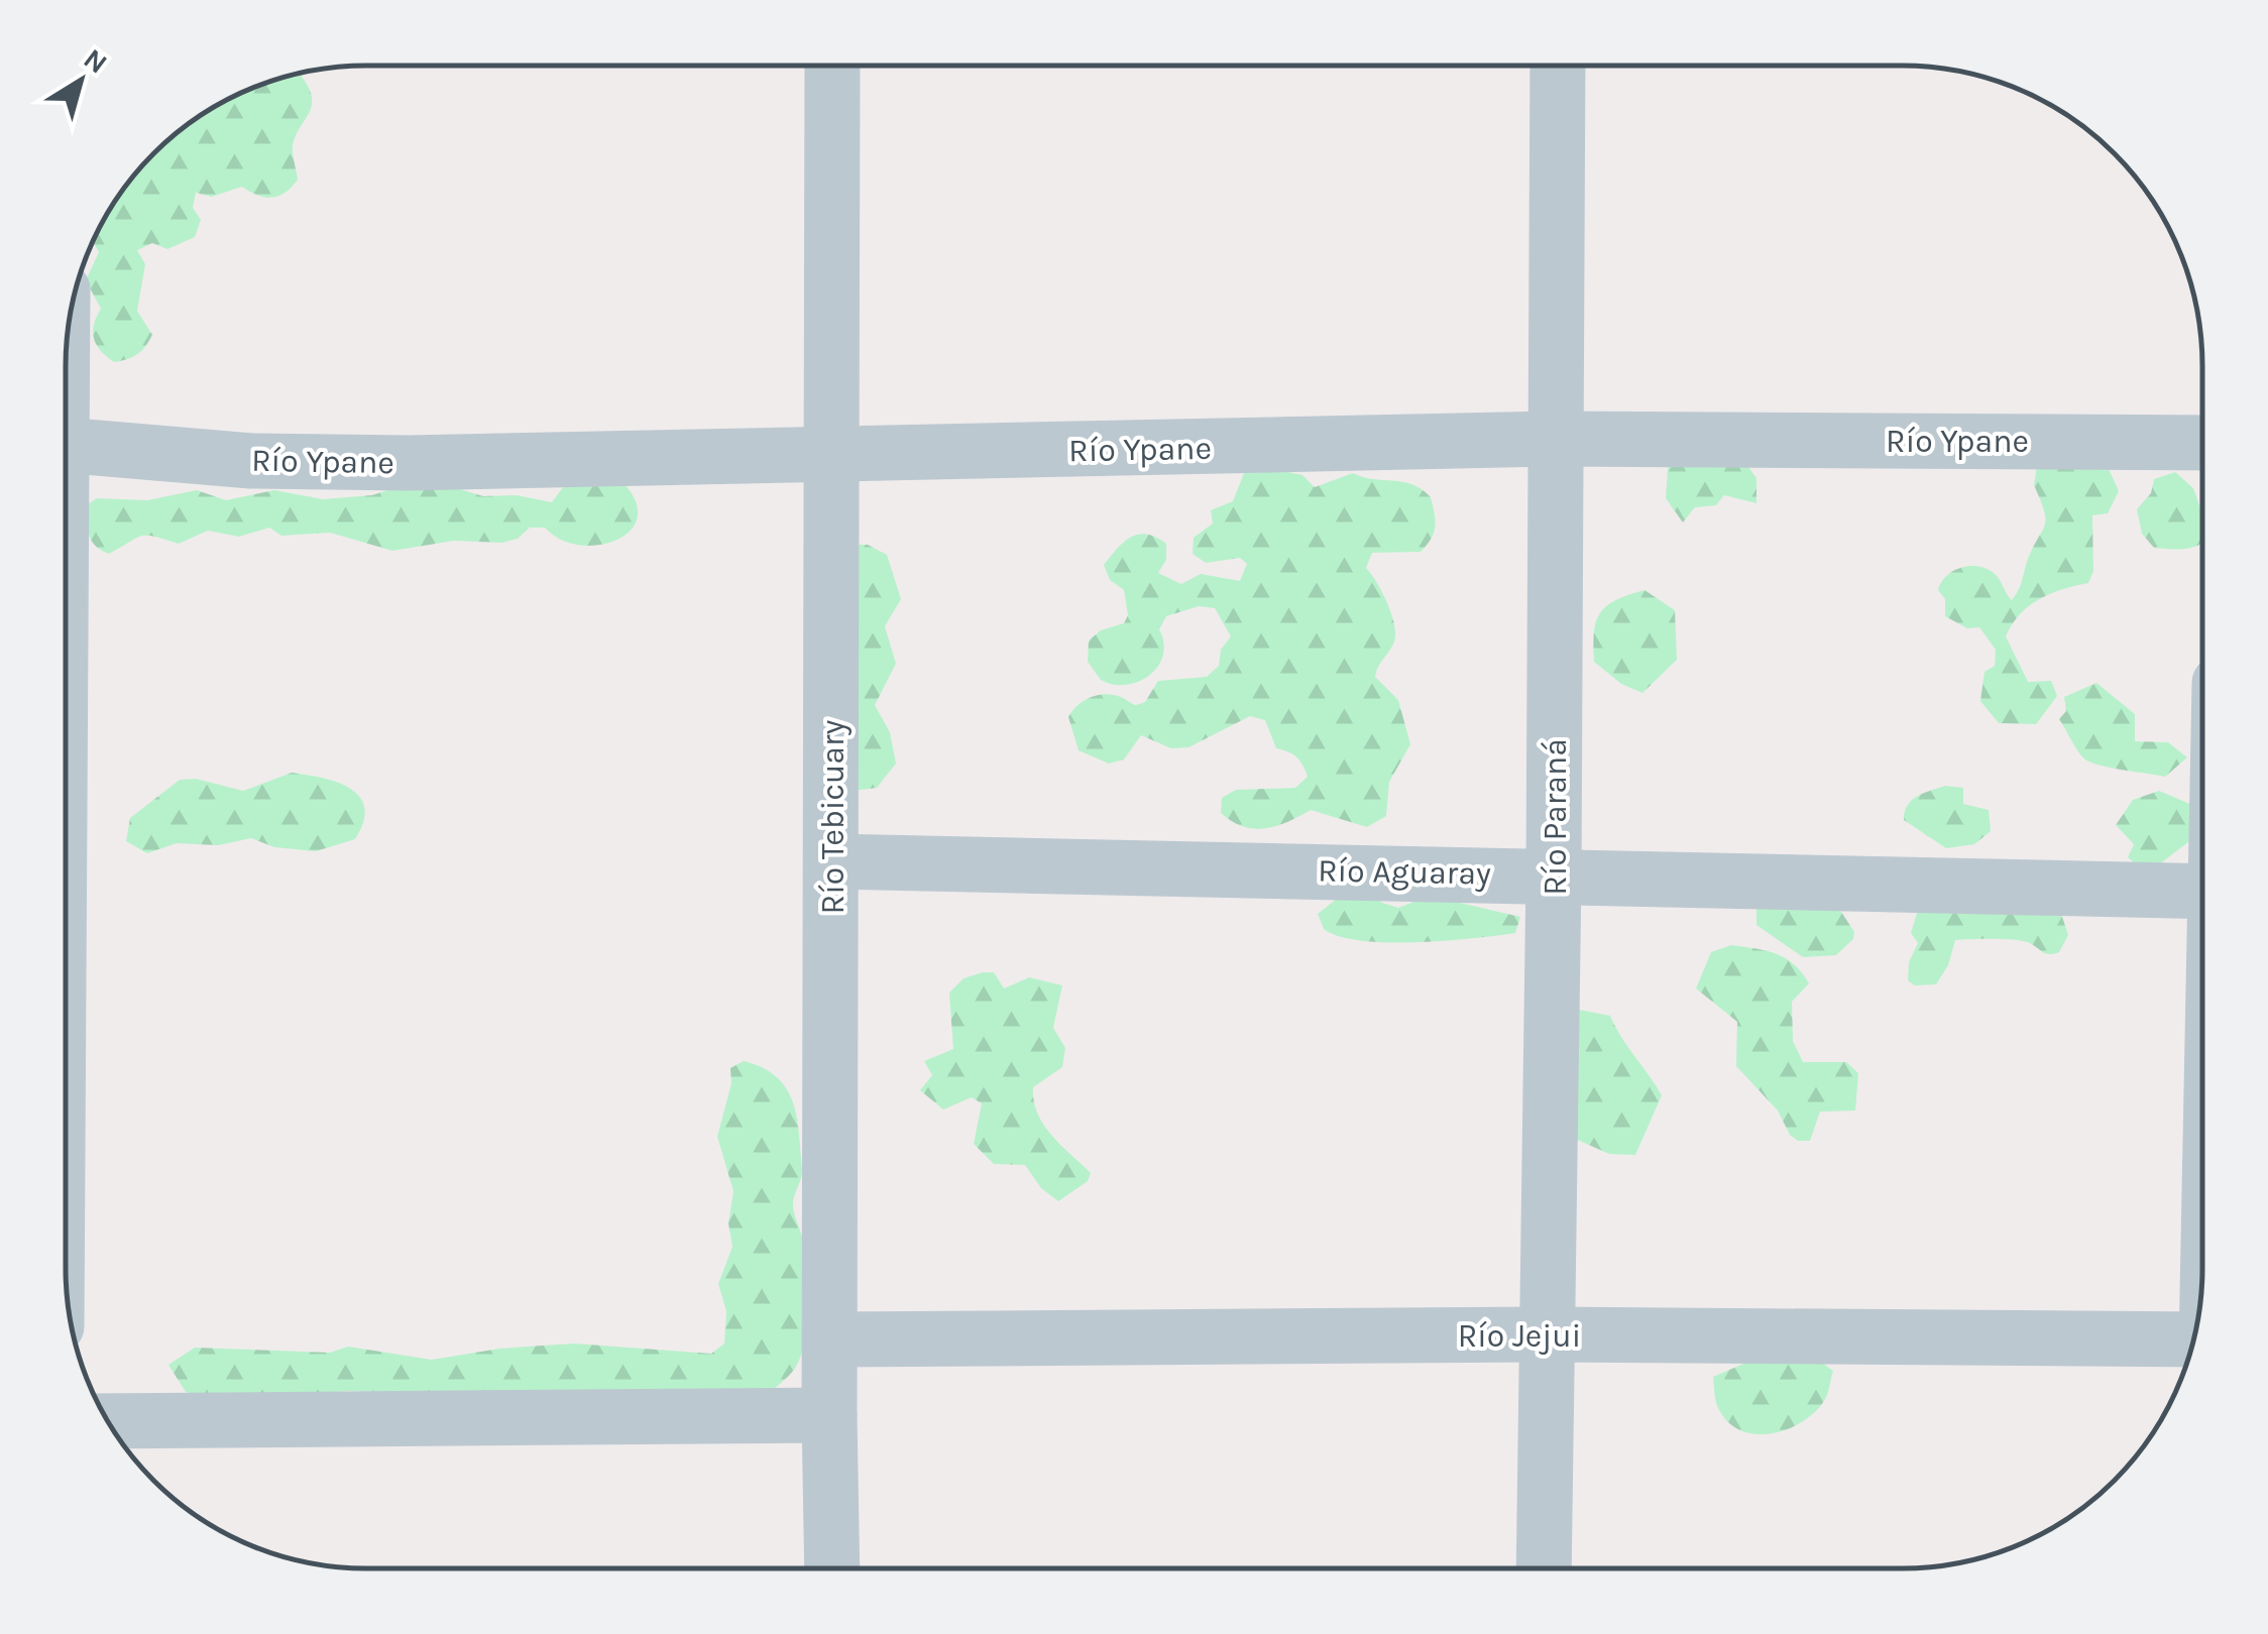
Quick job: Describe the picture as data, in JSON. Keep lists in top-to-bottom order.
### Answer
{
  "streets": {
    "street": [
      "Río Ypane",
      "Río Tebicuary",
      "Río Paraná",
      "Río Aguaray",
      "Río Jejui"
    ]
  },
  "crossings": [
    ["Río Ypane", "Río Tebicuary"],
    ["Río Ypane", "Río Paraná"],
    ["Río Tebicuary", "Río Aguaray"],
    ["Río Tebicuary", "Río Jejui"],
    ["Río Paraná", "Río Aguaray"],
    ["Río Paraná", "Río Jejui"]
  ],
  "north": "top right"
}
